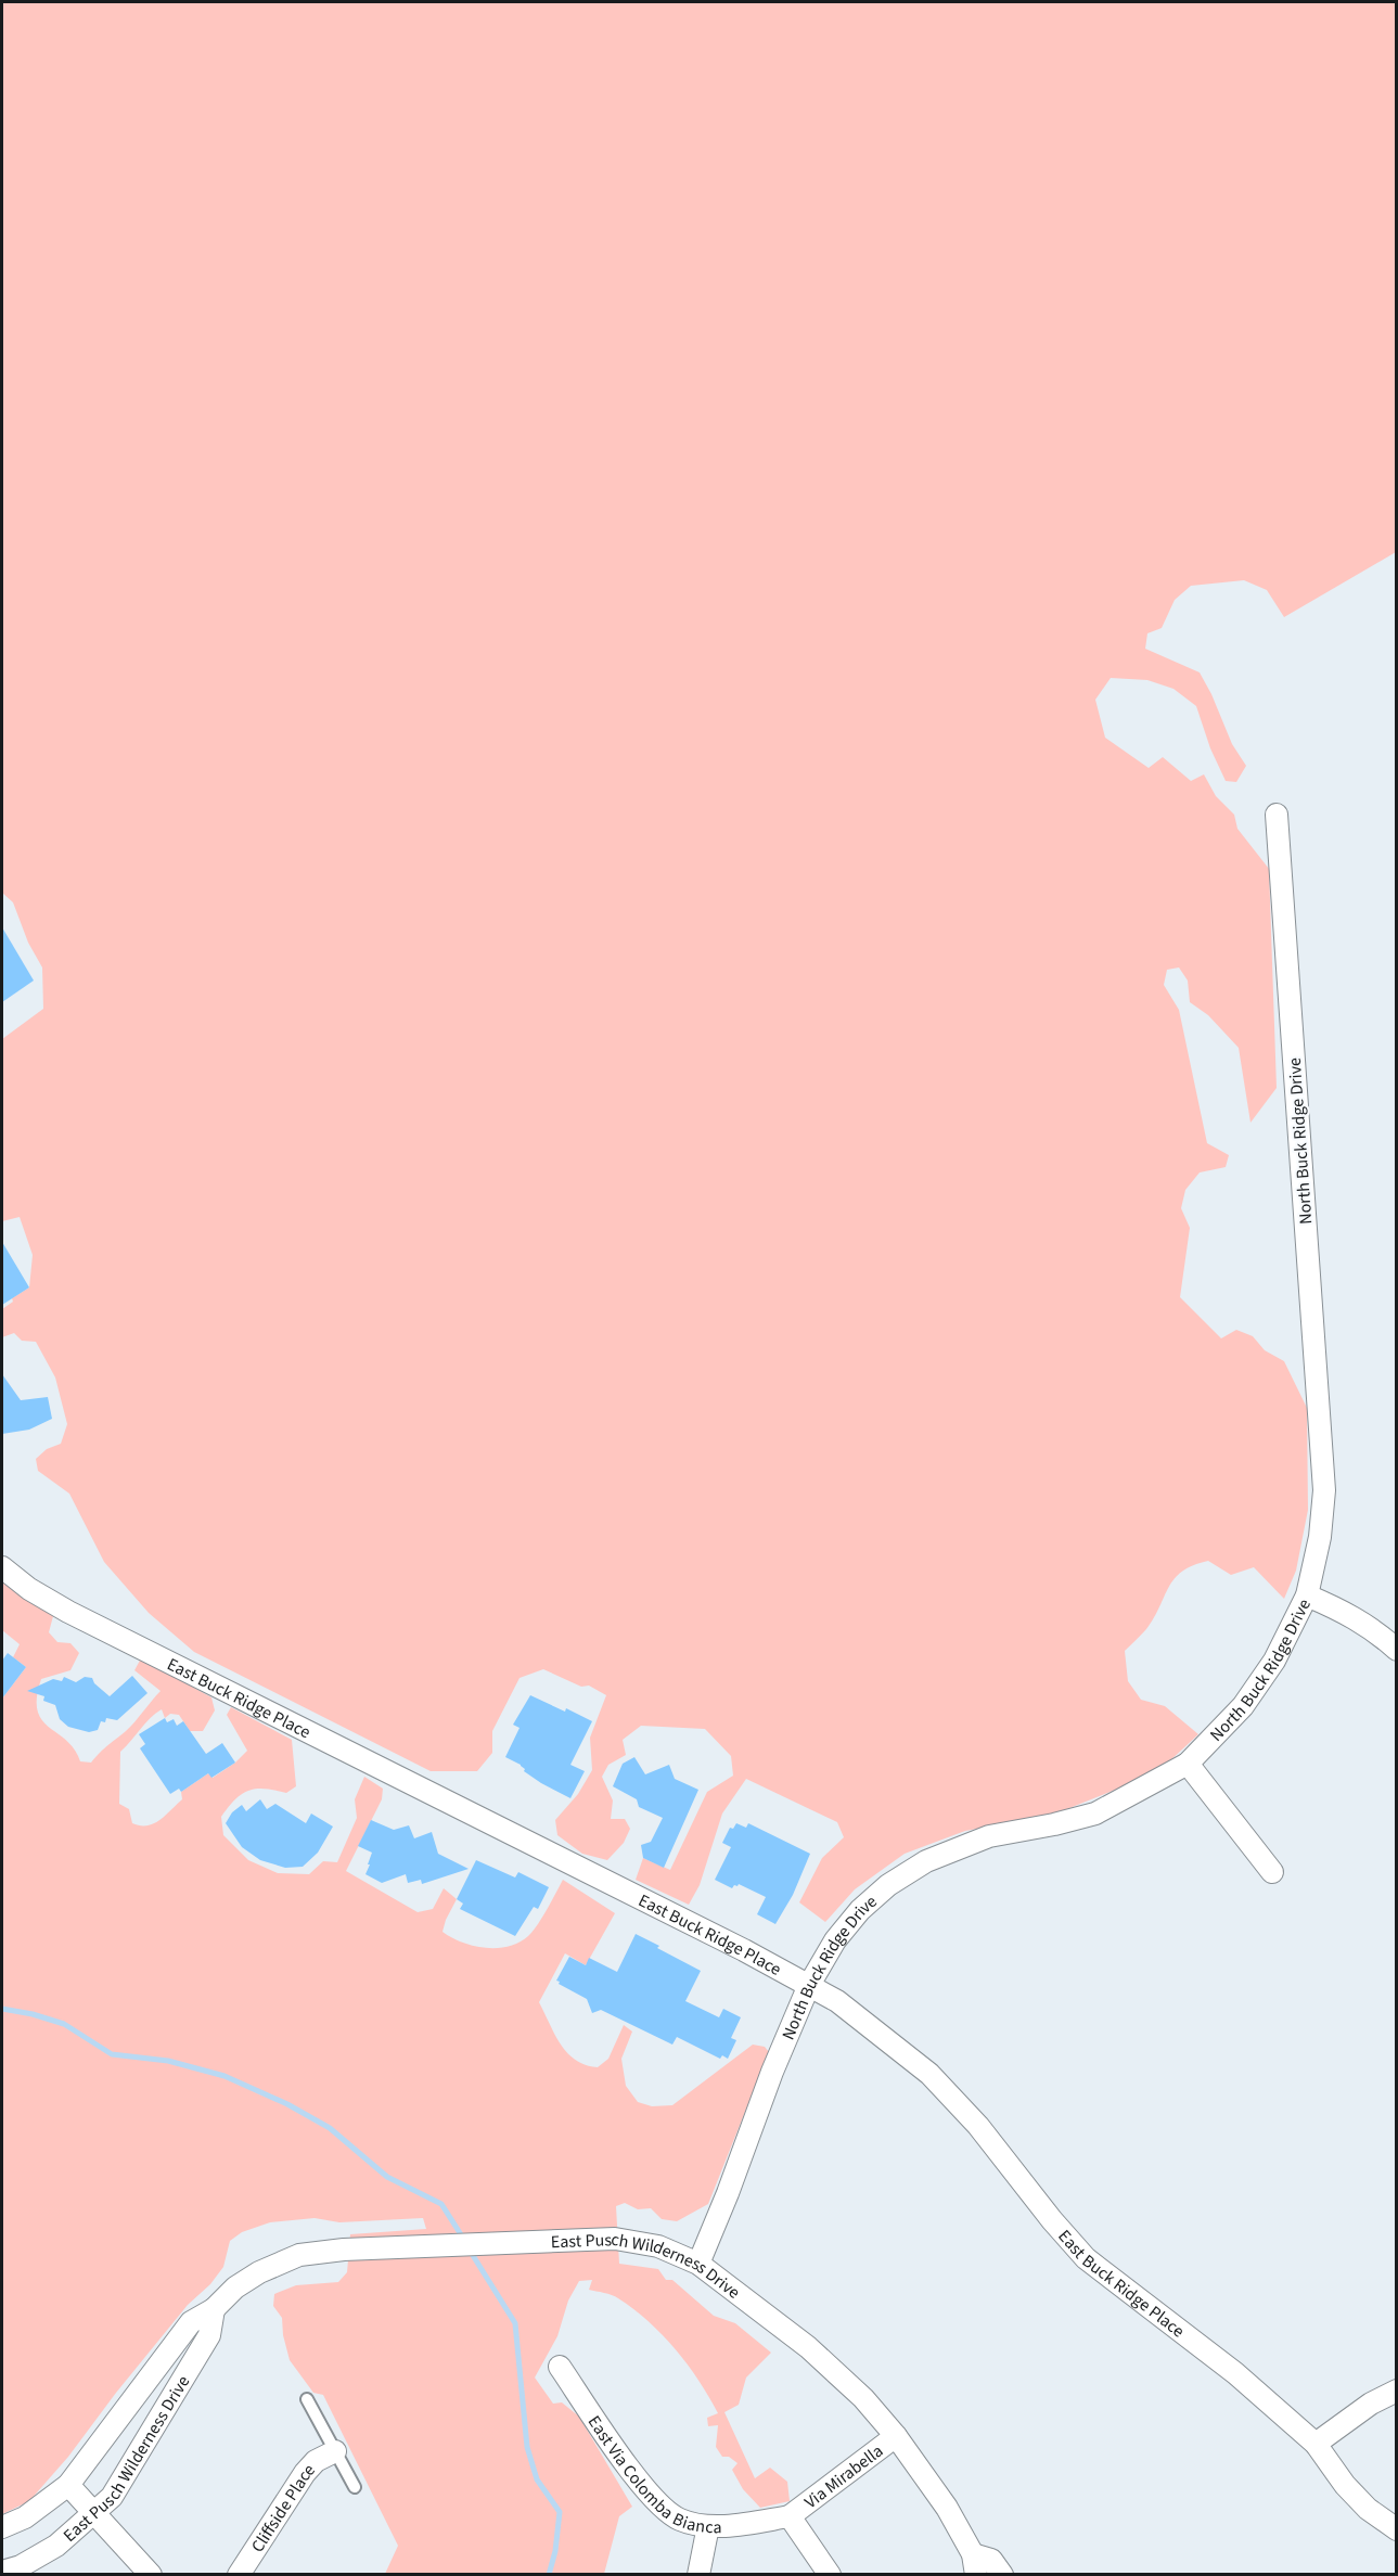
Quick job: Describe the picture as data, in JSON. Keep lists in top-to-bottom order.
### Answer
{
  "streets": {
    "street": [
      "North Buck Ridge Drive",
      "East Buck Ridge Place",
      "East Pusch Wilderness Drive",
      "East Via Colomba Bianca",
      "Via Mirabella",
      "Cliffside Place"
    ]
  },
  "crossings": [
    ["North Buck Ridge Drive", "East Buck Ridge Place"],
    ["North Buck Ridge Drive", "East Pusch Wilderness Drive"],
    ["East Pusch Wilderness Drive", "Via Mirabella"],
    ["East Via Colomba Bianca", "Via Mirabella"]
  ]
}
